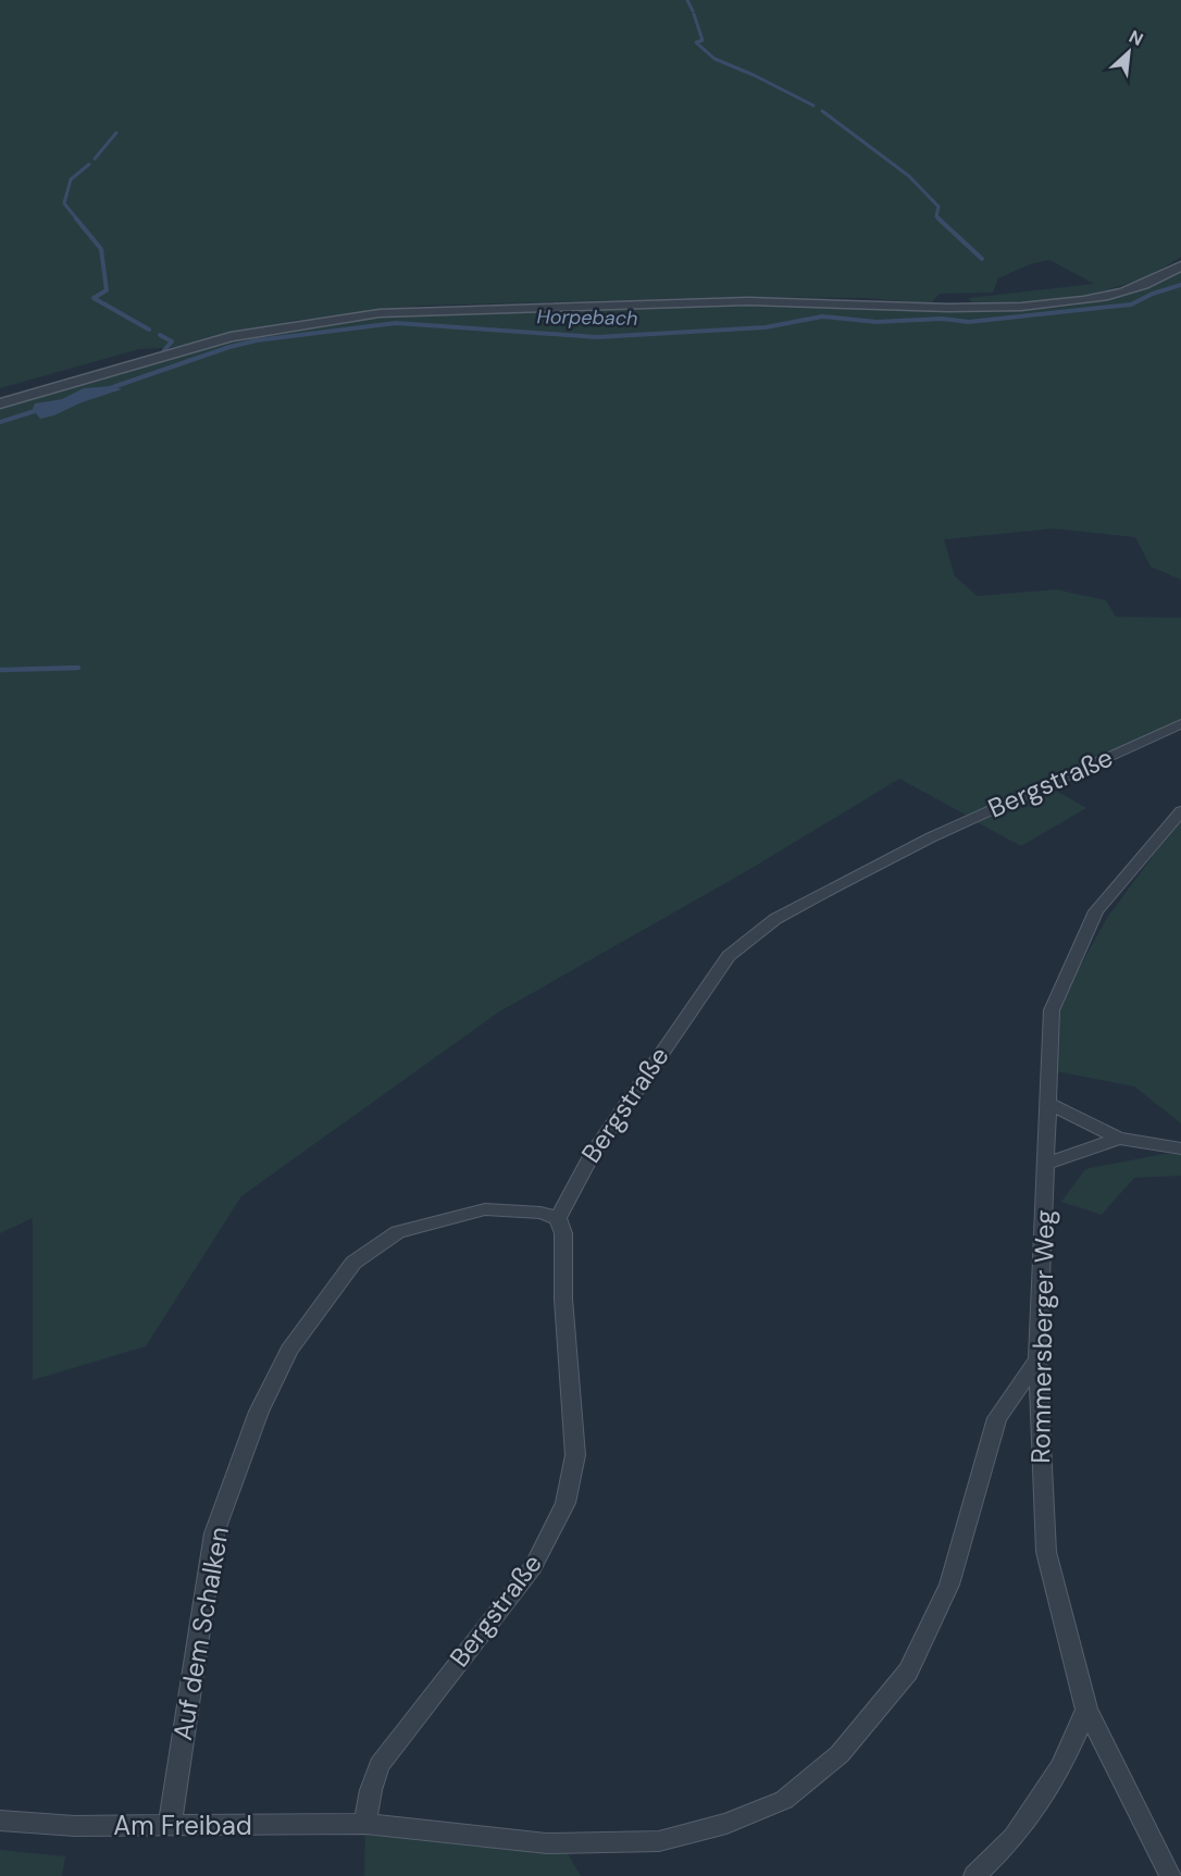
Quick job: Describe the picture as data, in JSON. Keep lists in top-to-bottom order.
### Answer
{
  "streets": {
    "street": [
      "Bergstraße",
      "Rommersberger Weg",
      "Auf dem Schalken",
      "Am Freibad"
    ]
  },
  "crossings": [
    ["Bergstraße", "Auf dem Schalken"],
    ["Bergstraße", "Am Freibad"],
    ["Auf dem Schalken", "Am Freibad"]
  ],
  "water": ["Horpebach"],
  "north": "top right"
}
